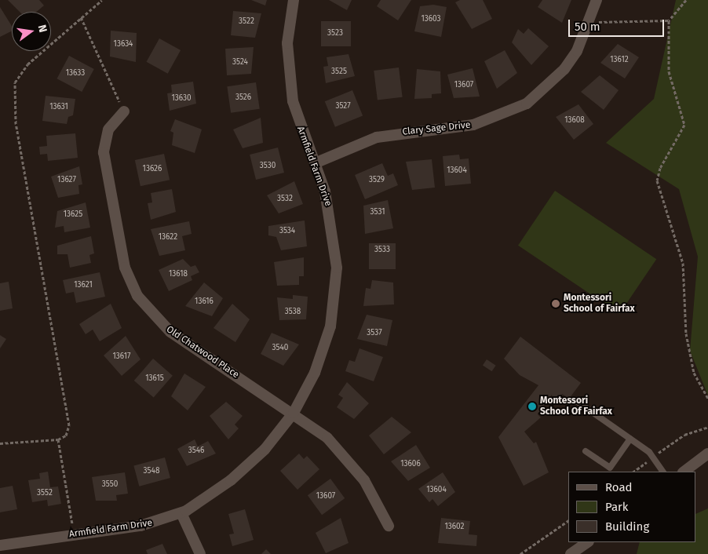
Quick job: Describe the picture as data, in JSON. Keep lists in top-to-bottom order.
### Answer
{
  "streets": {
    "street": ["Clary Sage Drive", "Armfield Farm Drive", "Old Chatwood Place"]
  },
  "crossings": [
    ["Clary Sage Drive", "Armfield Farm Drive"],
    ["Armfield Farm Drive", "Old Chatwood Place"]
  ],
  "places": ["Montessori School of Fairfax", "Montessori School Of Fairfax"],
  "house_numbers": [
    "13603",
    "3522",
    "3523",
    "13634",
    "13612",
    "3524",
    "3525",
    "13633",
    "13607",
    "3526",
    "13630",
    "3527",
    "13631",
    "13608",
    "3530",
    "13626",
    "13604",
    "13627",
    "3529",
    "3532",
    "3531",
    "13625",
    "3534",
    "13622",
    "3533",
    "13618",
    "13621",
    "13616",
    "3538",
    "3537",
    "3540",
    "13617",
    "13615",
    "3546",
    "13606",
    "3548",
    "3550",
    "13604",
    "3552",
    "13607",
    "13602"
  ],
  "legend": ["Road", "Park", "Building"],
  "scale_bar": "50 m",
  "north": "right"
}
